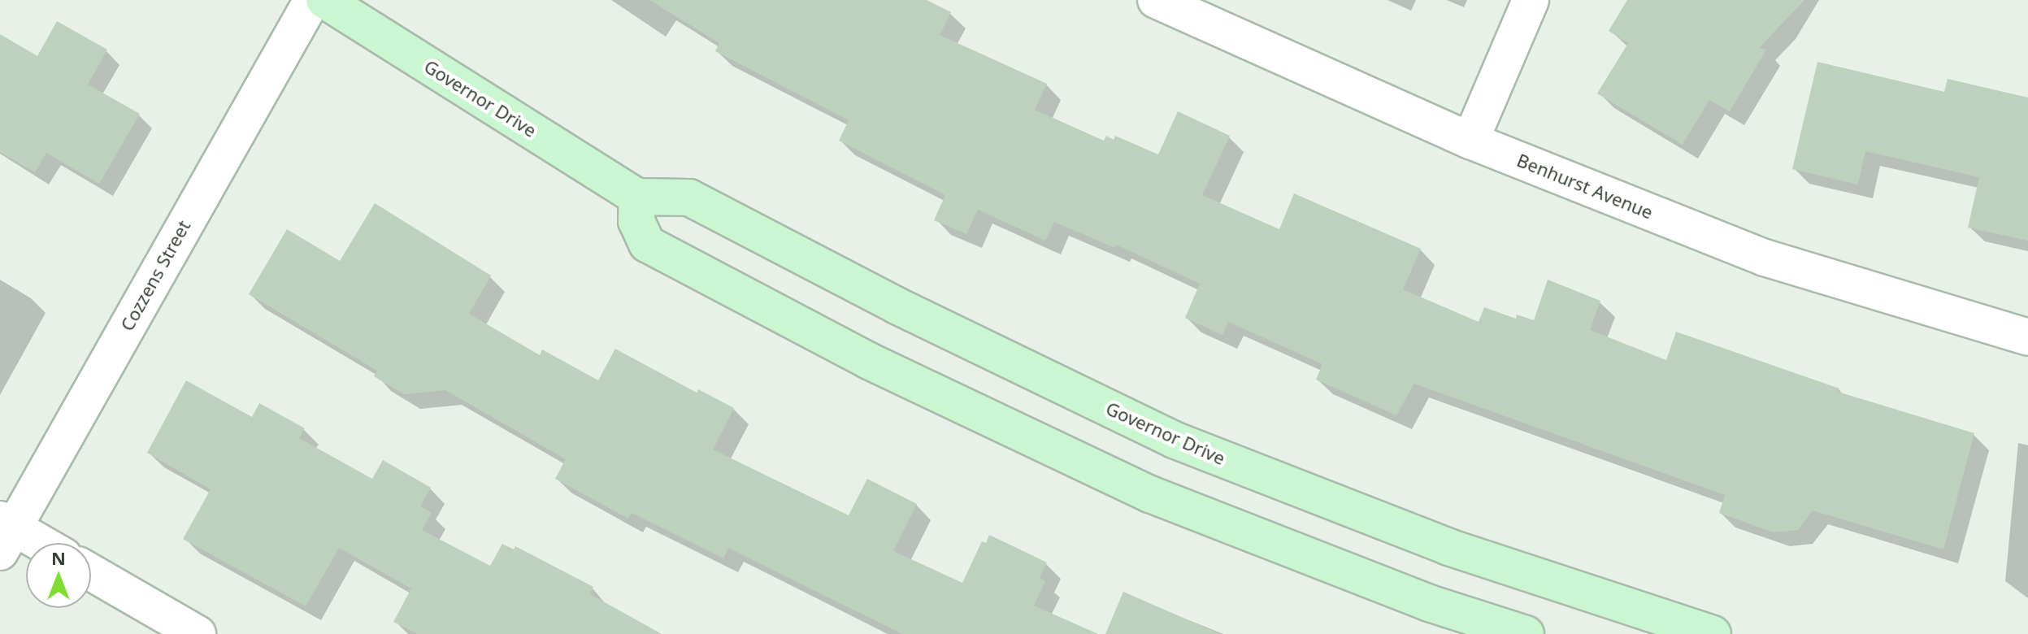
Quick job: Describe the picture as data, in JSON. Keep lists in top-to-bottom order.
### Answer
{
  "streets": {
    "main road": ["Governor Drive"],
    "street": ["Benhurst Avenue", "Cozzens Street"]
  },
  "north": "top"
}
